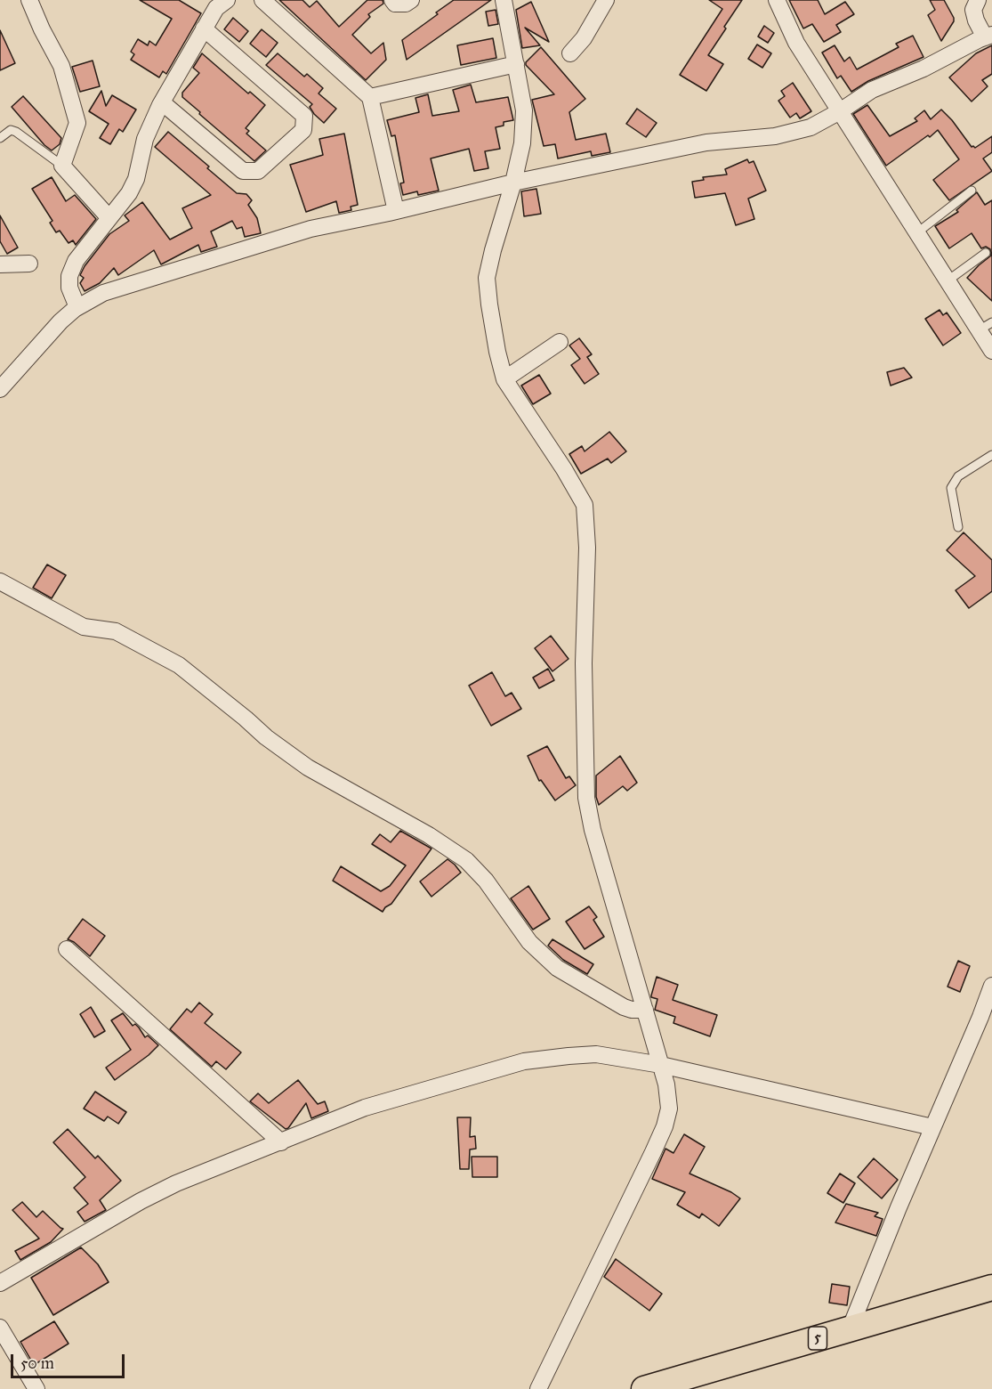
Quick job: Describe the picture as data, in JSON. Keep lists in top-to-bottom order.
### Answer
{
  "streets": {
    "main road": ["5"]
  },
  "scale_bar": "50 m"
}
